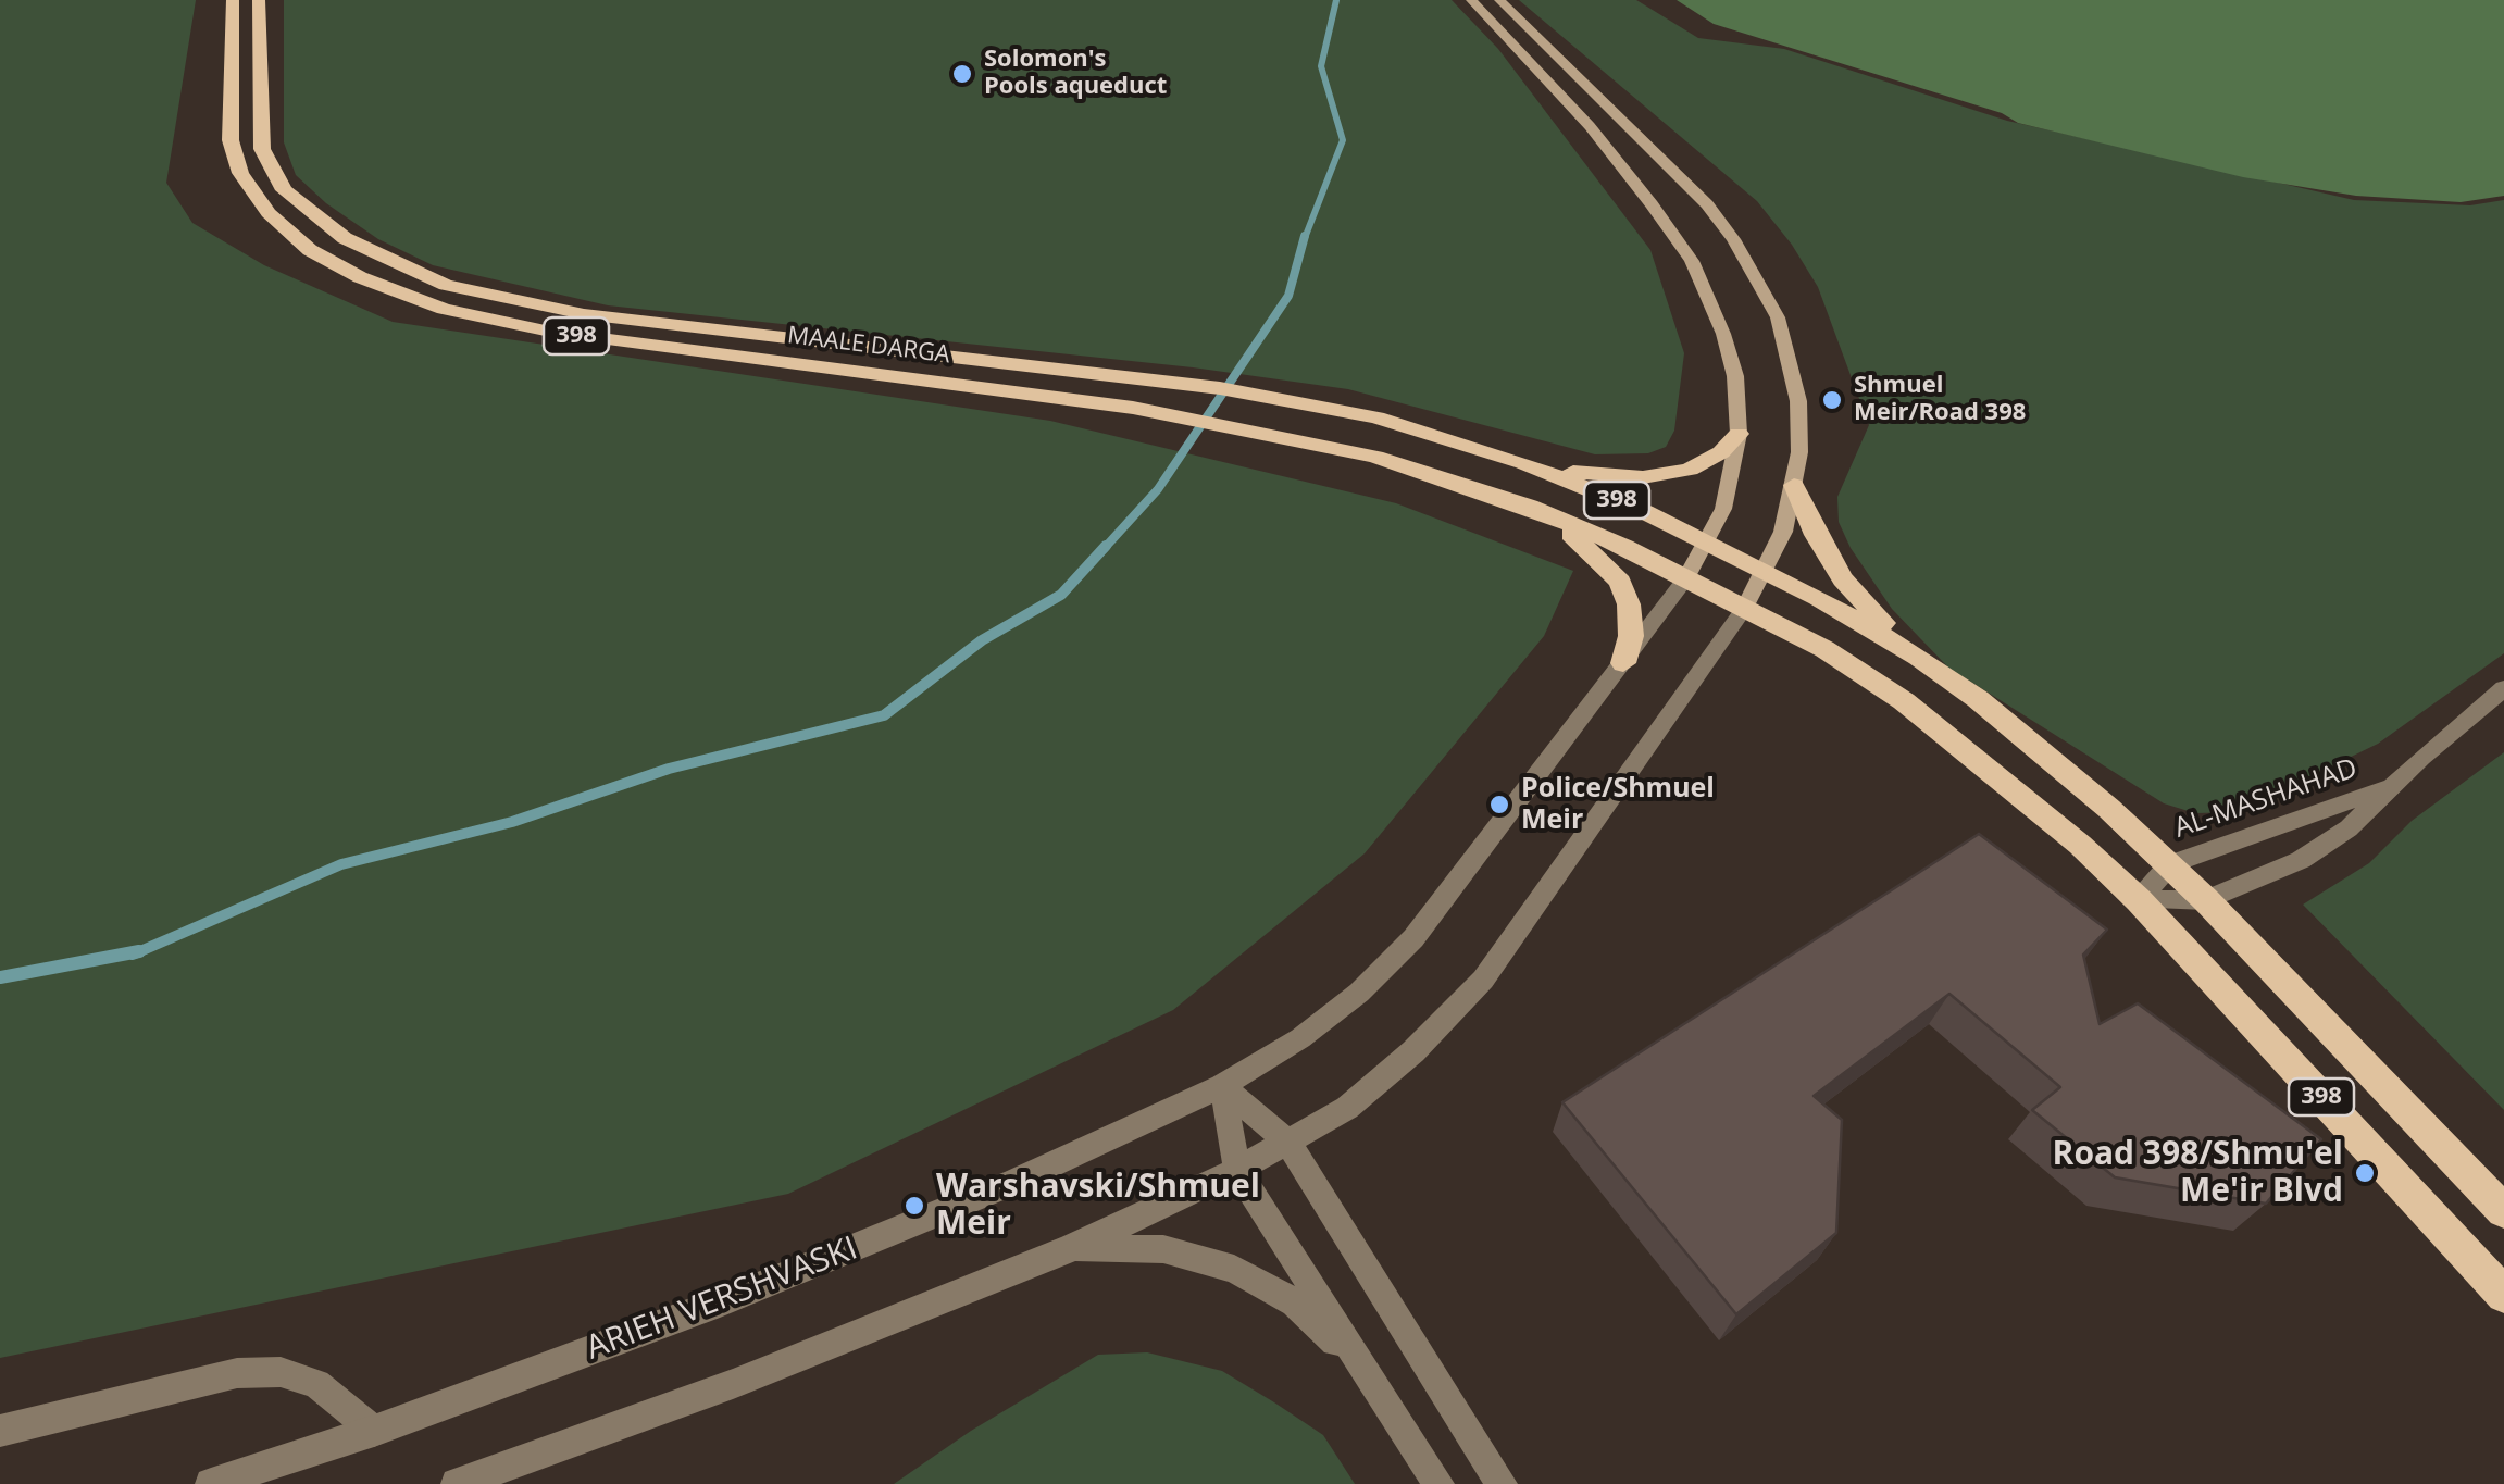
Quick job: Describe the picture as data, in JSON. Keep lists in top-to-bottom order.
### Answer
{
  "streets": {
    "main road": ["398", "MAALE DARGA"],
    "street": ["AL-MASHAHAD", "ARIEH VERSHVASKI"]
  },
  "crossings": [
    ["398", "MAALE DARGA"],
    ["398", "AL-MASHAHAD"],
    ["398", "ARIEH VERSHVASKI"],
    ["MAALE DARGA", "ARIEH VERSHVASKI"]
  ],
  "places": [
    "Solomon's Pools aqueduct",
    "Shmuel Meir/Road 398",
    "Police/Shmuel Meir",
    "Road 398/Shmu'el Me'ir Blvd",
    "Warshavski/Shmuel Meir"
  ]
}
